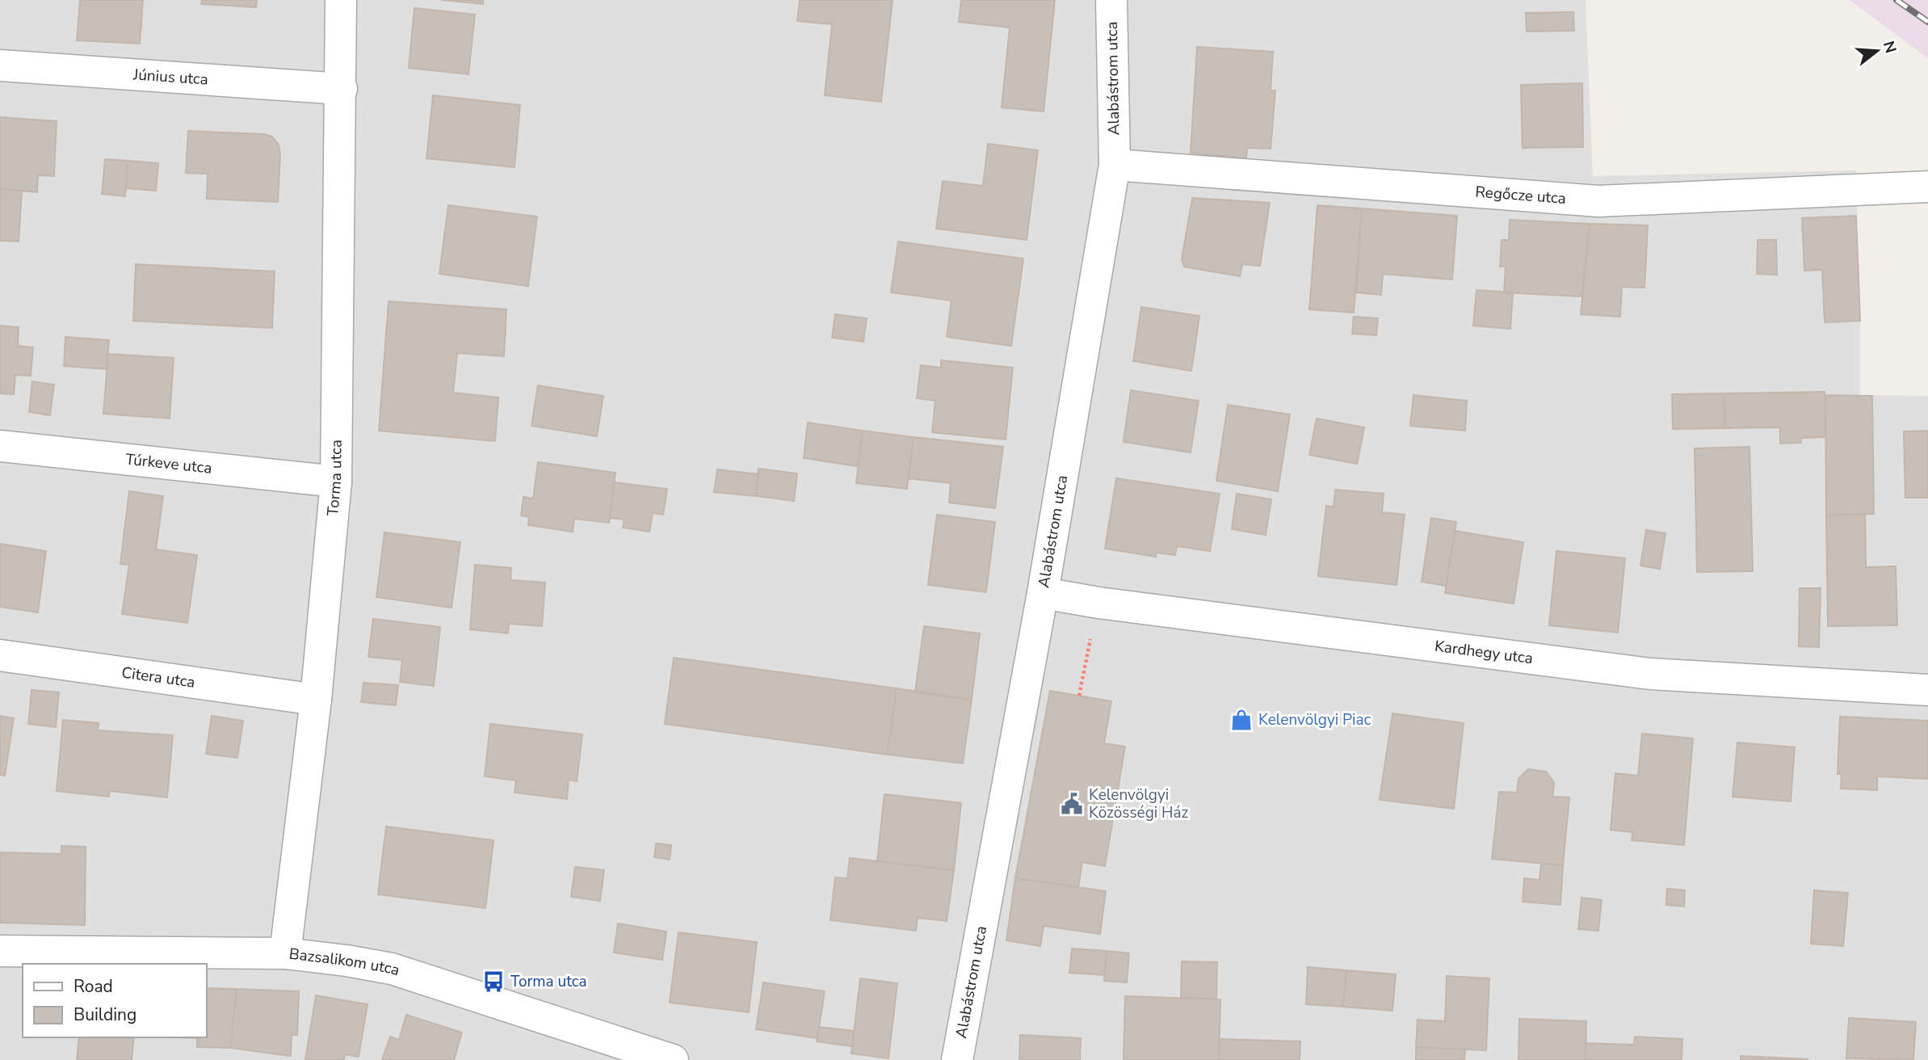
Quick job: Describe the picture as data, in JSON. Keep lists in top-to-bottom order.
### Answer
{
  "streets": {
    "street": [
      "Június utca",
      "Alabástrom utca",
      "Regőcze utca",
      "Túrkeve utca",
      "Torma utca",
      "Kardhegy utca",
      "Citera utca",
      "Bazsalikom utca"
    ]
  },
  "crossings": [
    ["Június utca", "Torma utca"],
    ["Alabástrom utca", "Regőcze utca"],
    ["Alabástrom utca", "Kardhegy utca"],
    ["Túrkeve utca", "Torma utca"],
    ["Torma utca", "Citera utca"],
    ["Torma utca", "Bazsalikom utca"]
  ],
  "places": {
    "shop": ["Kelenvölgyi Piac"],
    "public building": ["Kelenvölgyi Közösségi Ház"],
    "bus stop": ["Torma utca"]
  },
  "legend": ["Road", "Building"],
  "north": "right"
}
